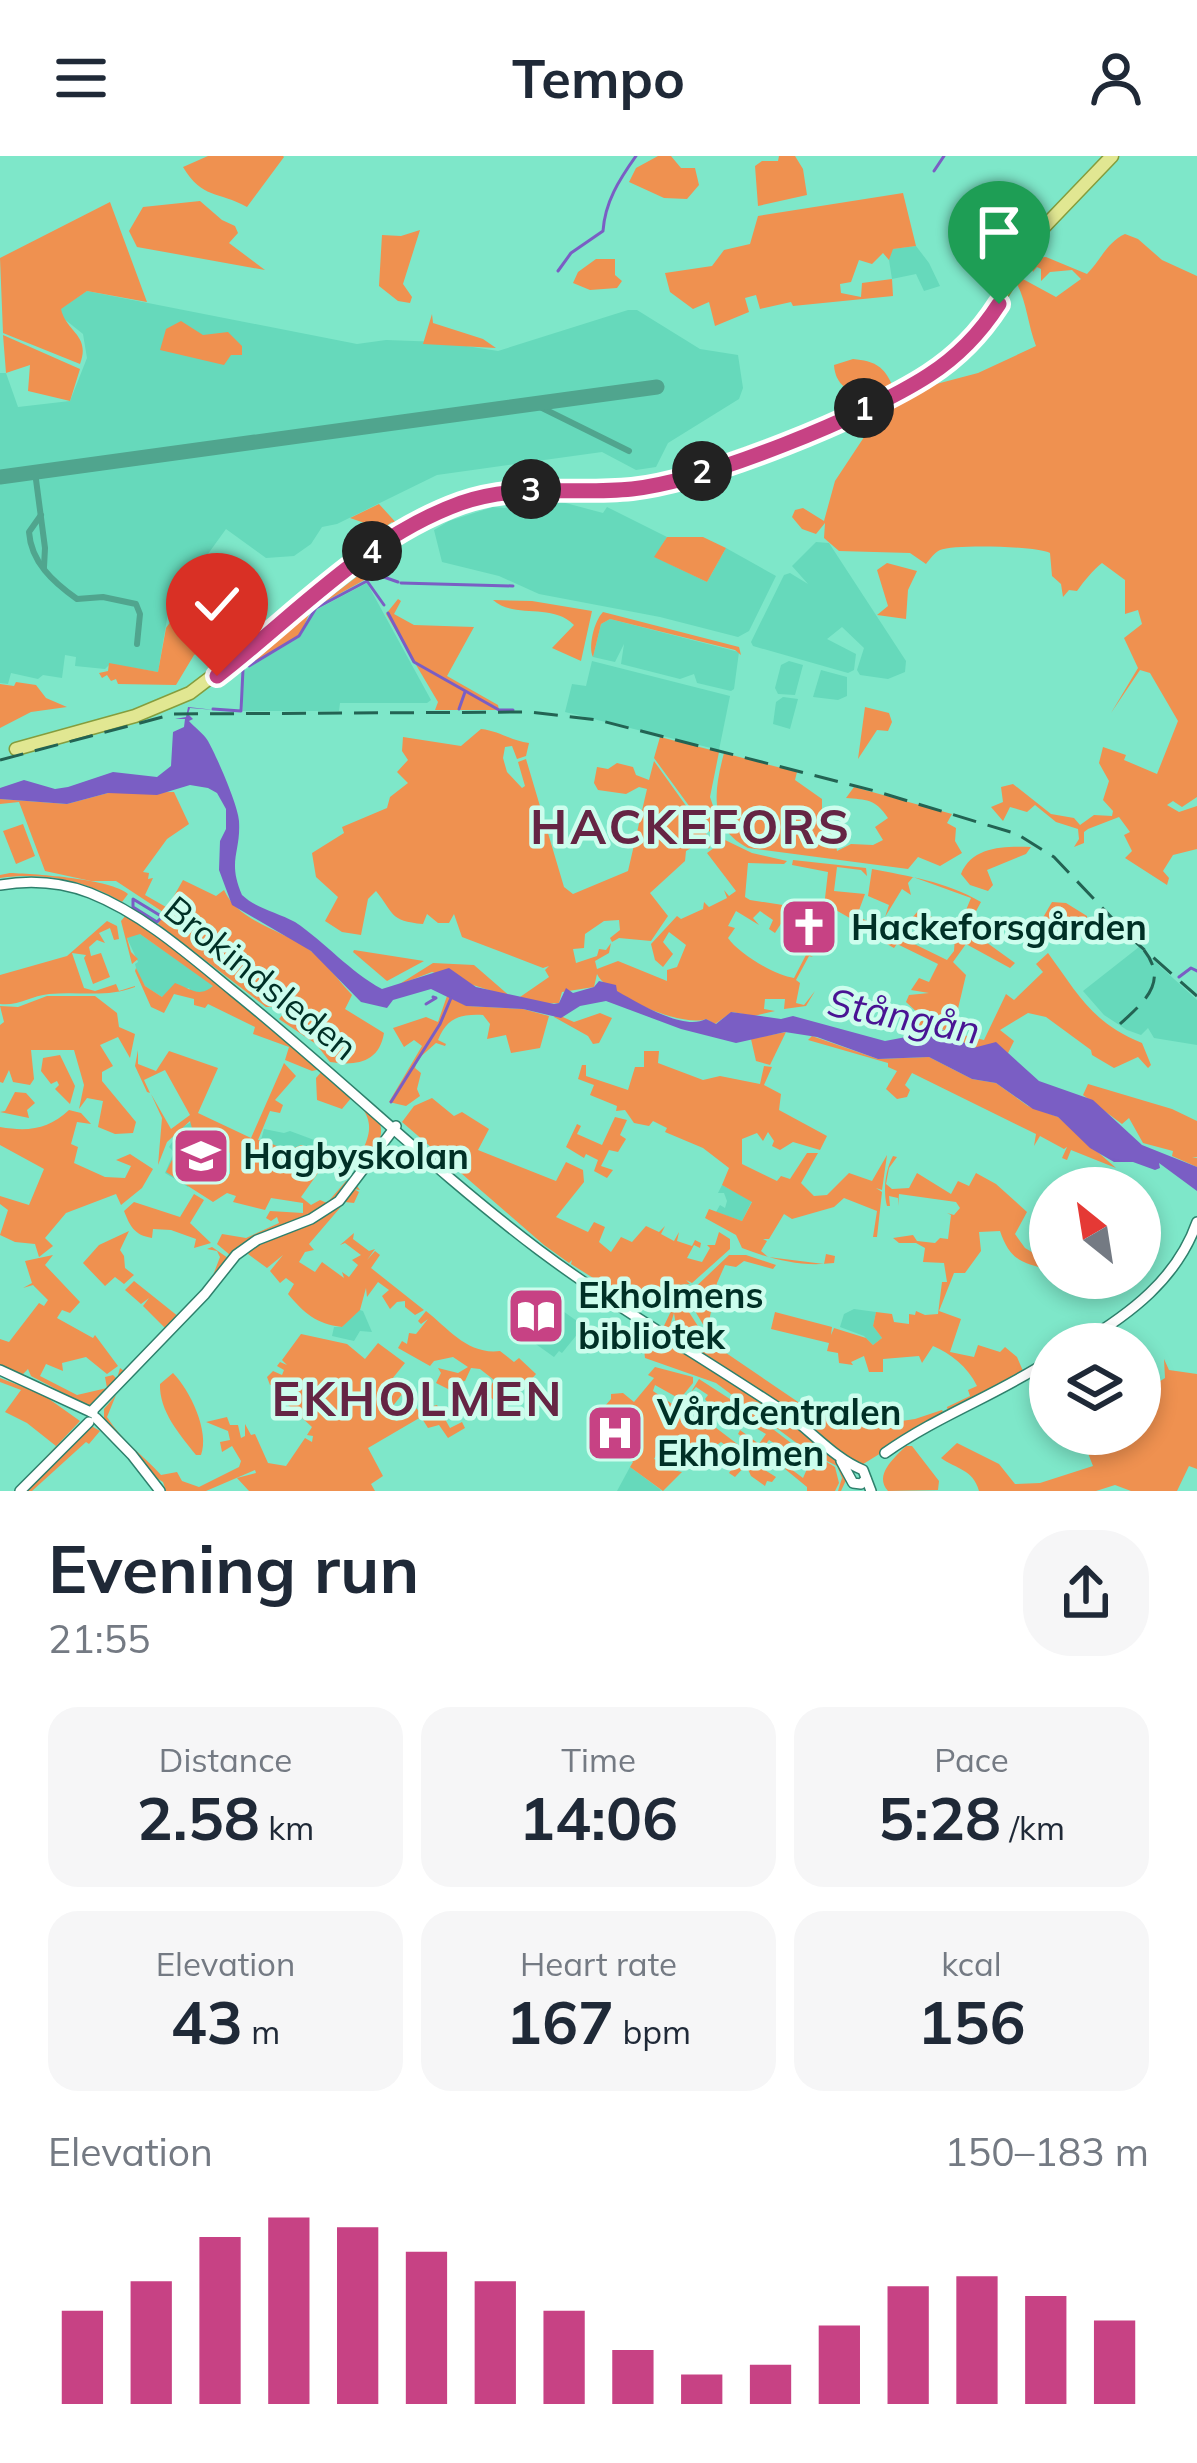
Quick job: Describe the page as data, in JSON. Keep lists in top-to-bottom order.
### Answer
{
  "streets": {
    "main road": ["Brokindsleden"]
  },
  "districts": ["HACKEFORS", "EKHOLMEN"],
  "water": ["Stångån"],
  "places": {
    "church": ["Hackeforsgården"],
    "school or university": ["Hagbyskolan"],
    "library": ["Ekholmens bibliotek"],
    "hospital": ["Vårdcentralen Ekholmen"]
  },
  "north": "top left",
  "page": {
    "header": "Tempo",
    "pins": [
      "1",
      "2",
      "3",
      "4"
    ],
    "heading": ["Evening run", "21:55"],
    "stats": [
      ["Distance", "2.58 km"],
      ["Time", "14:06"],
      ["Pace", "5:28 /km"],
      ["Elevation", "43 m"],
      ["Heart rate", "167 bpm"],
      ["kcal", "156"]
    ],
    "chart": ["Elevation", "150–183 m"]
  }
}
